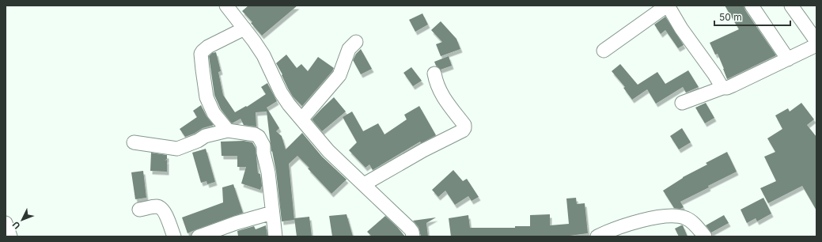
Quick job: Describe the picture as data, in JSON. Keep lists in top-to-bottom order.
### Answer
{
  "scale_bar": "50 m",
  "north": "bottom left"
}
